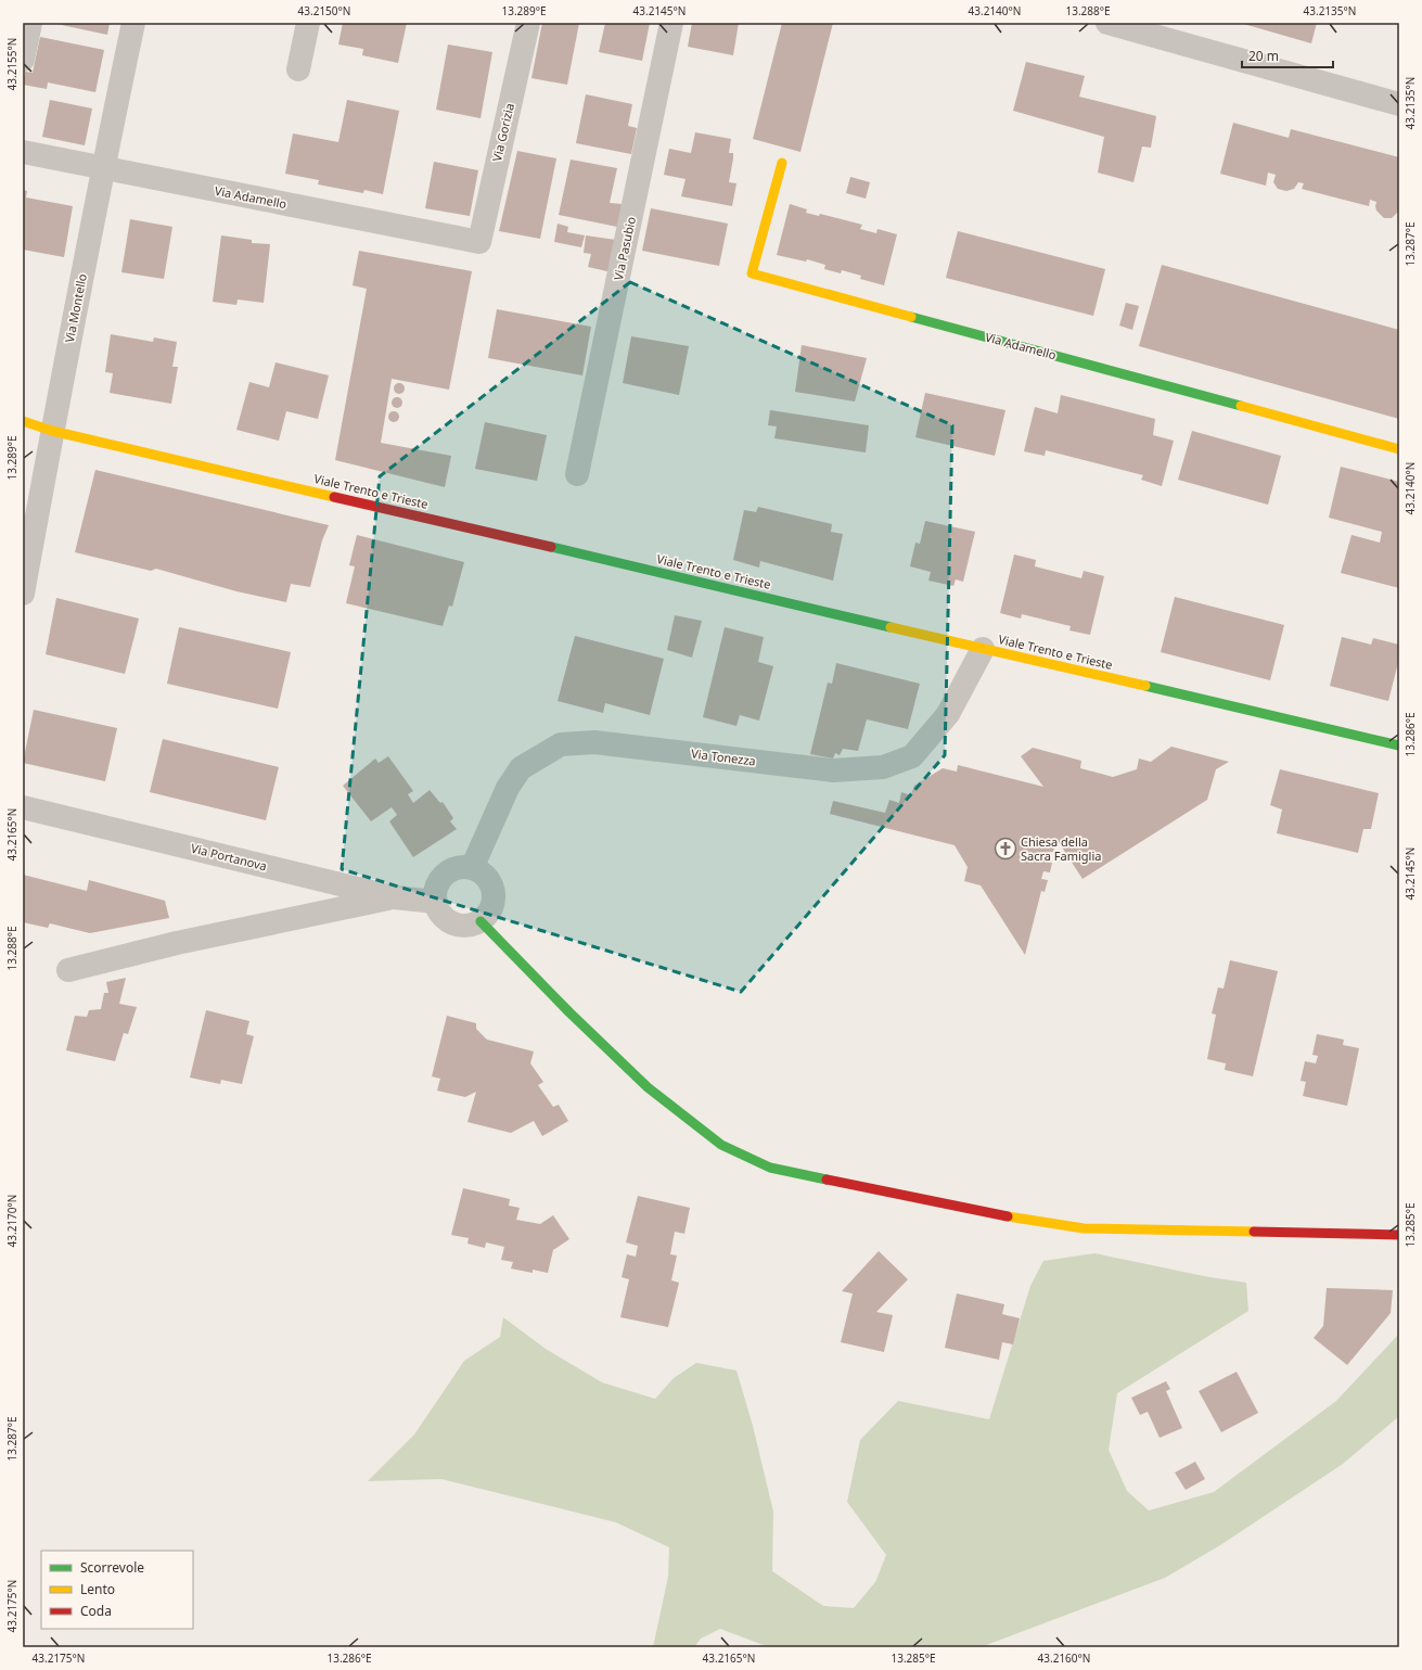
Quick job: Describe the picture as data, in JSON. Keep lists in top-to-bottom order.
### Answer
{
  "streets": {
    "street": [
      "Via Gorizia",
      "Via Adamello",
      "Via Pasubio",
      "Via Montello",
      "Viale Trento e Trieste",
      "Via Tonezza",
      "Via Portanova"
    ]
  },
  "crossings": [
    ["Via Gorizia", "Via Adamello"],
    ["Via Adamello", "Via Montello"],
    ["Via Montello", "Viale Trento e Trieste"],
    ["Viale Trento e Trieste", "Via Tonezza"],
    ["Via Tonezza", "Via Portanova"]
  ],
  "places": {
    "church": ["Chiesa della Sacra Famiglia"]
  },
  "legend": ["Scorrevole", "Lento", "Coda"],
  "scale_bar": "20 m",
  "coordinates": [
    "43.2150°N",
    "13.289°E",
    "43.2145°N",
    "43.2140°N",
    "13.288°E",
    "43.2135°N",
    "43.2155°N",
    "13.287°E",
    "13.286°E",
    "43.2165°N",
    "43.2170°N",
    "13.285°E",
    "43.2175°N",
    "43.2160°N"
  ]
}
